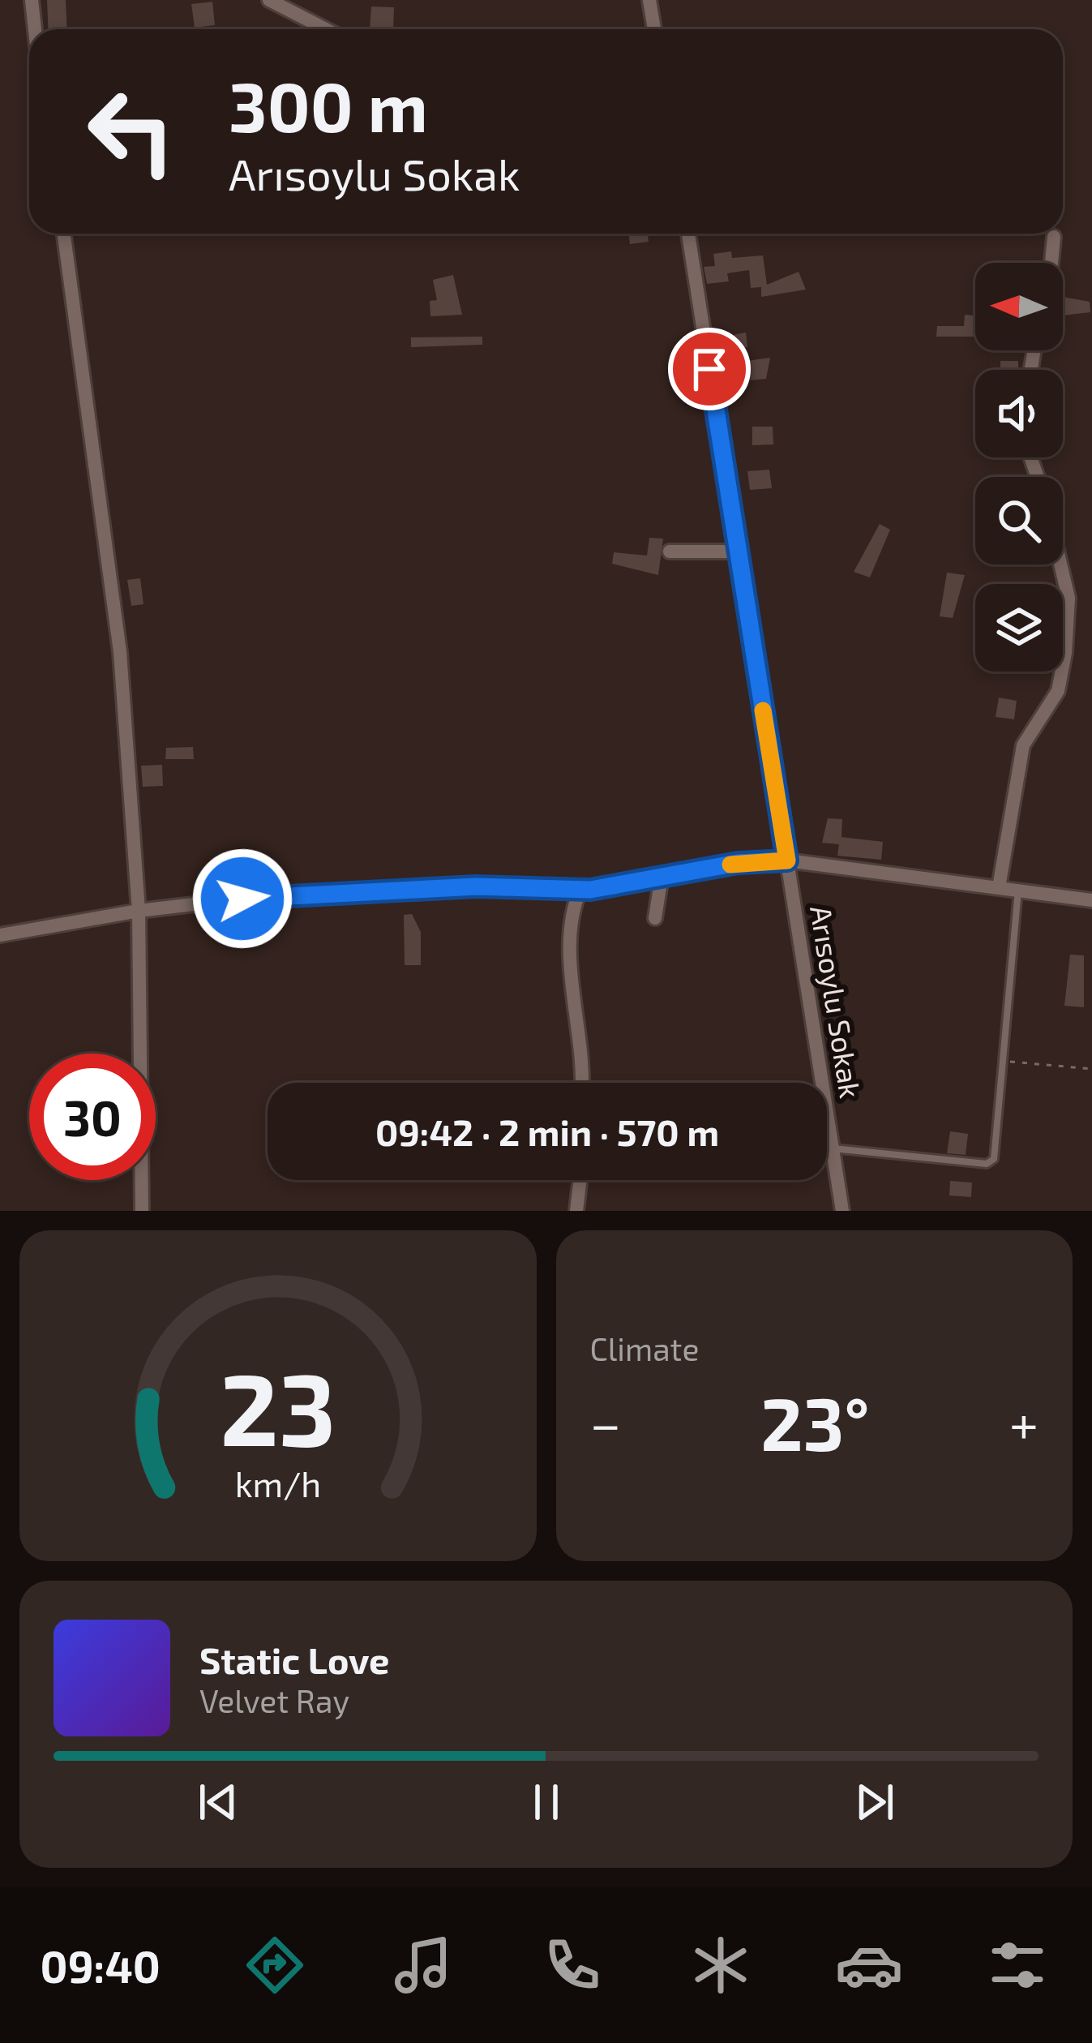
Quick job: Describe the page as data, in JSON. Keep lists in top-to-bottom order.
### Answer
{
  "streets": {
    "street": ["Arısoylu Sokak"]
  },
  "north": "left",
  "page": {
    "turn": ["300 m", "Arısoylu Sokak"],
    "limit": "30",
    "trip": "09:42 · 2 min · 570 m",
    "tile": "Climate",
    "heat": ["−", "23°", "+"],
    "song": ["Static Love", "Velvet Ray"],
    "tabs": "09:40",
    "gauge": ["23", "km/h"]
  }
}
